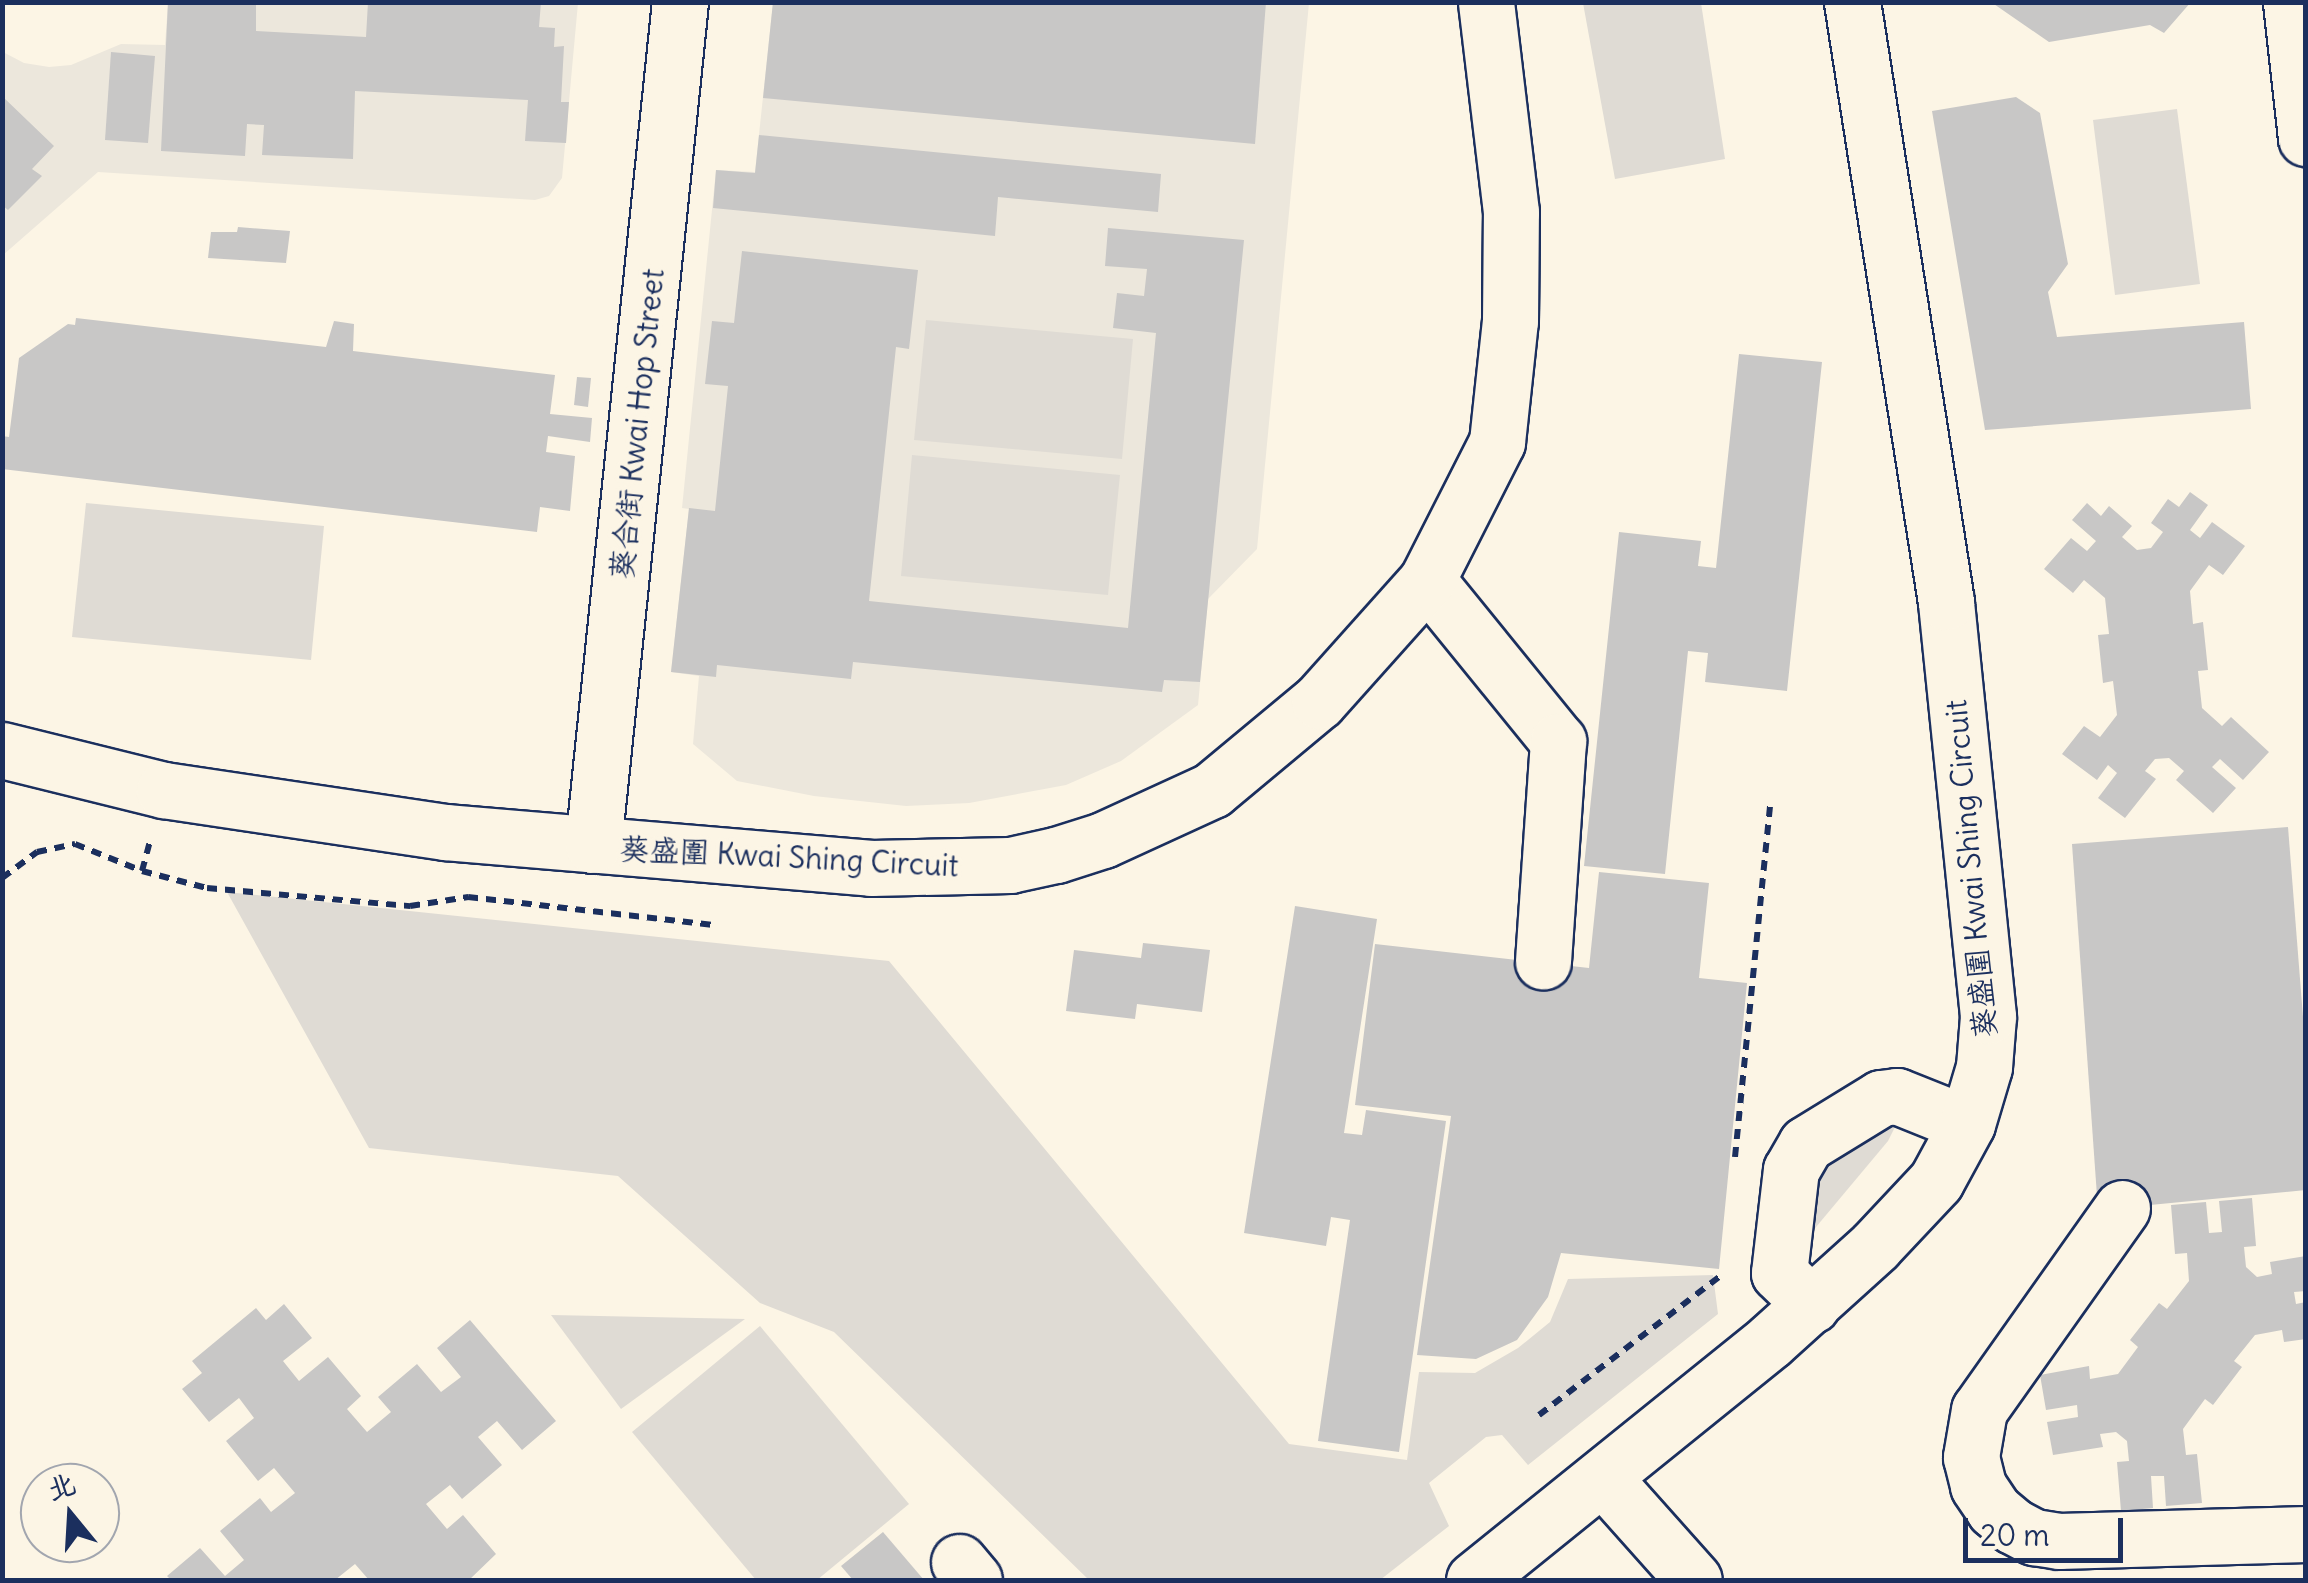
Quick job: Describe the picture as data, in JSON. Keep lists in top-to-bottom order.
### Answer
{
  "streets": {
    "street": ["葵合街 Kwai Hop Street", "葵盛圍 Kwai Shing Circuit"]
  },
  "crossings": [
    ["葵合街 Kwai Hop Street", "葵盛圍 Kwai Shing Circuit"]
  ],
  "scale_bar": "20 m",
  "north": "top"
}
